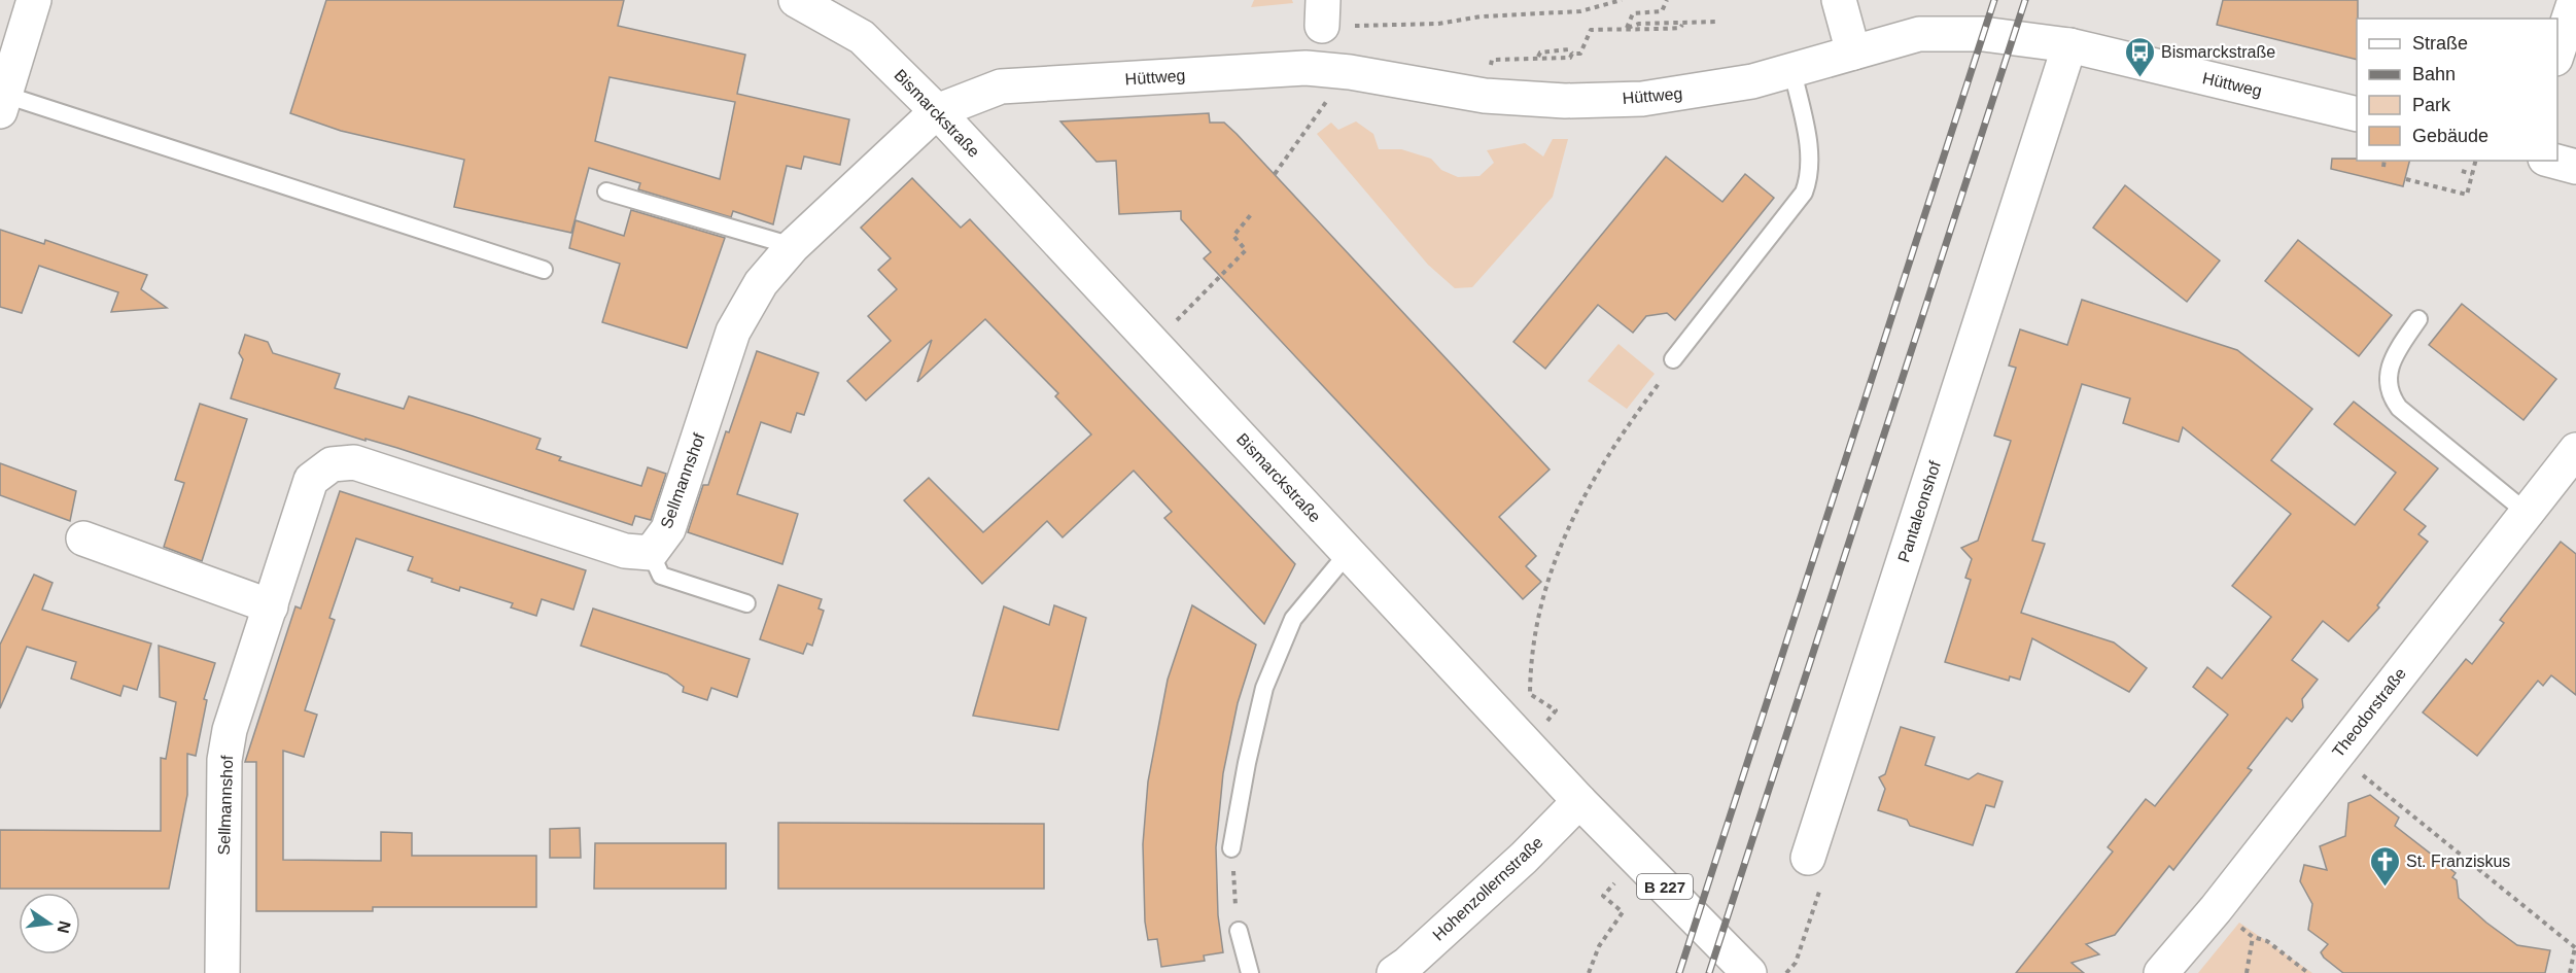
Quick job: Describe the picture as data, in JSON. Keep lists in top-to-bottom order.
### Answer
{
  "streets": {
    "street": [
      "Hüttweg",
      "Bismarckstraße",
      "Sellmannshof",
      "Pantaleonshof",
      "Theodorstraße",
      "B 227",
      "Hohenzollernstraße"
    ]
  },
  "crossings": [
    ["Hüttweg", "Bismarckstraße"],
    ["Hüttweg", "Sellmannshof"],
    ["Hüttweg", "Pantaleonshof"],
    ["Bismarckstraße", "Sellmannshof"],
    ["Bismarckstraße", "Hohenzollernstraße"]
  ],
  "places": {
    "bus stop": ["Bismarckstraße"],
    "church": ["St. Franziskus"]
  },
  "legend": [
    "Straße",
    "Bahn",
    "Park",
    "Gebäude"
  ],
  "north": "right"
}
